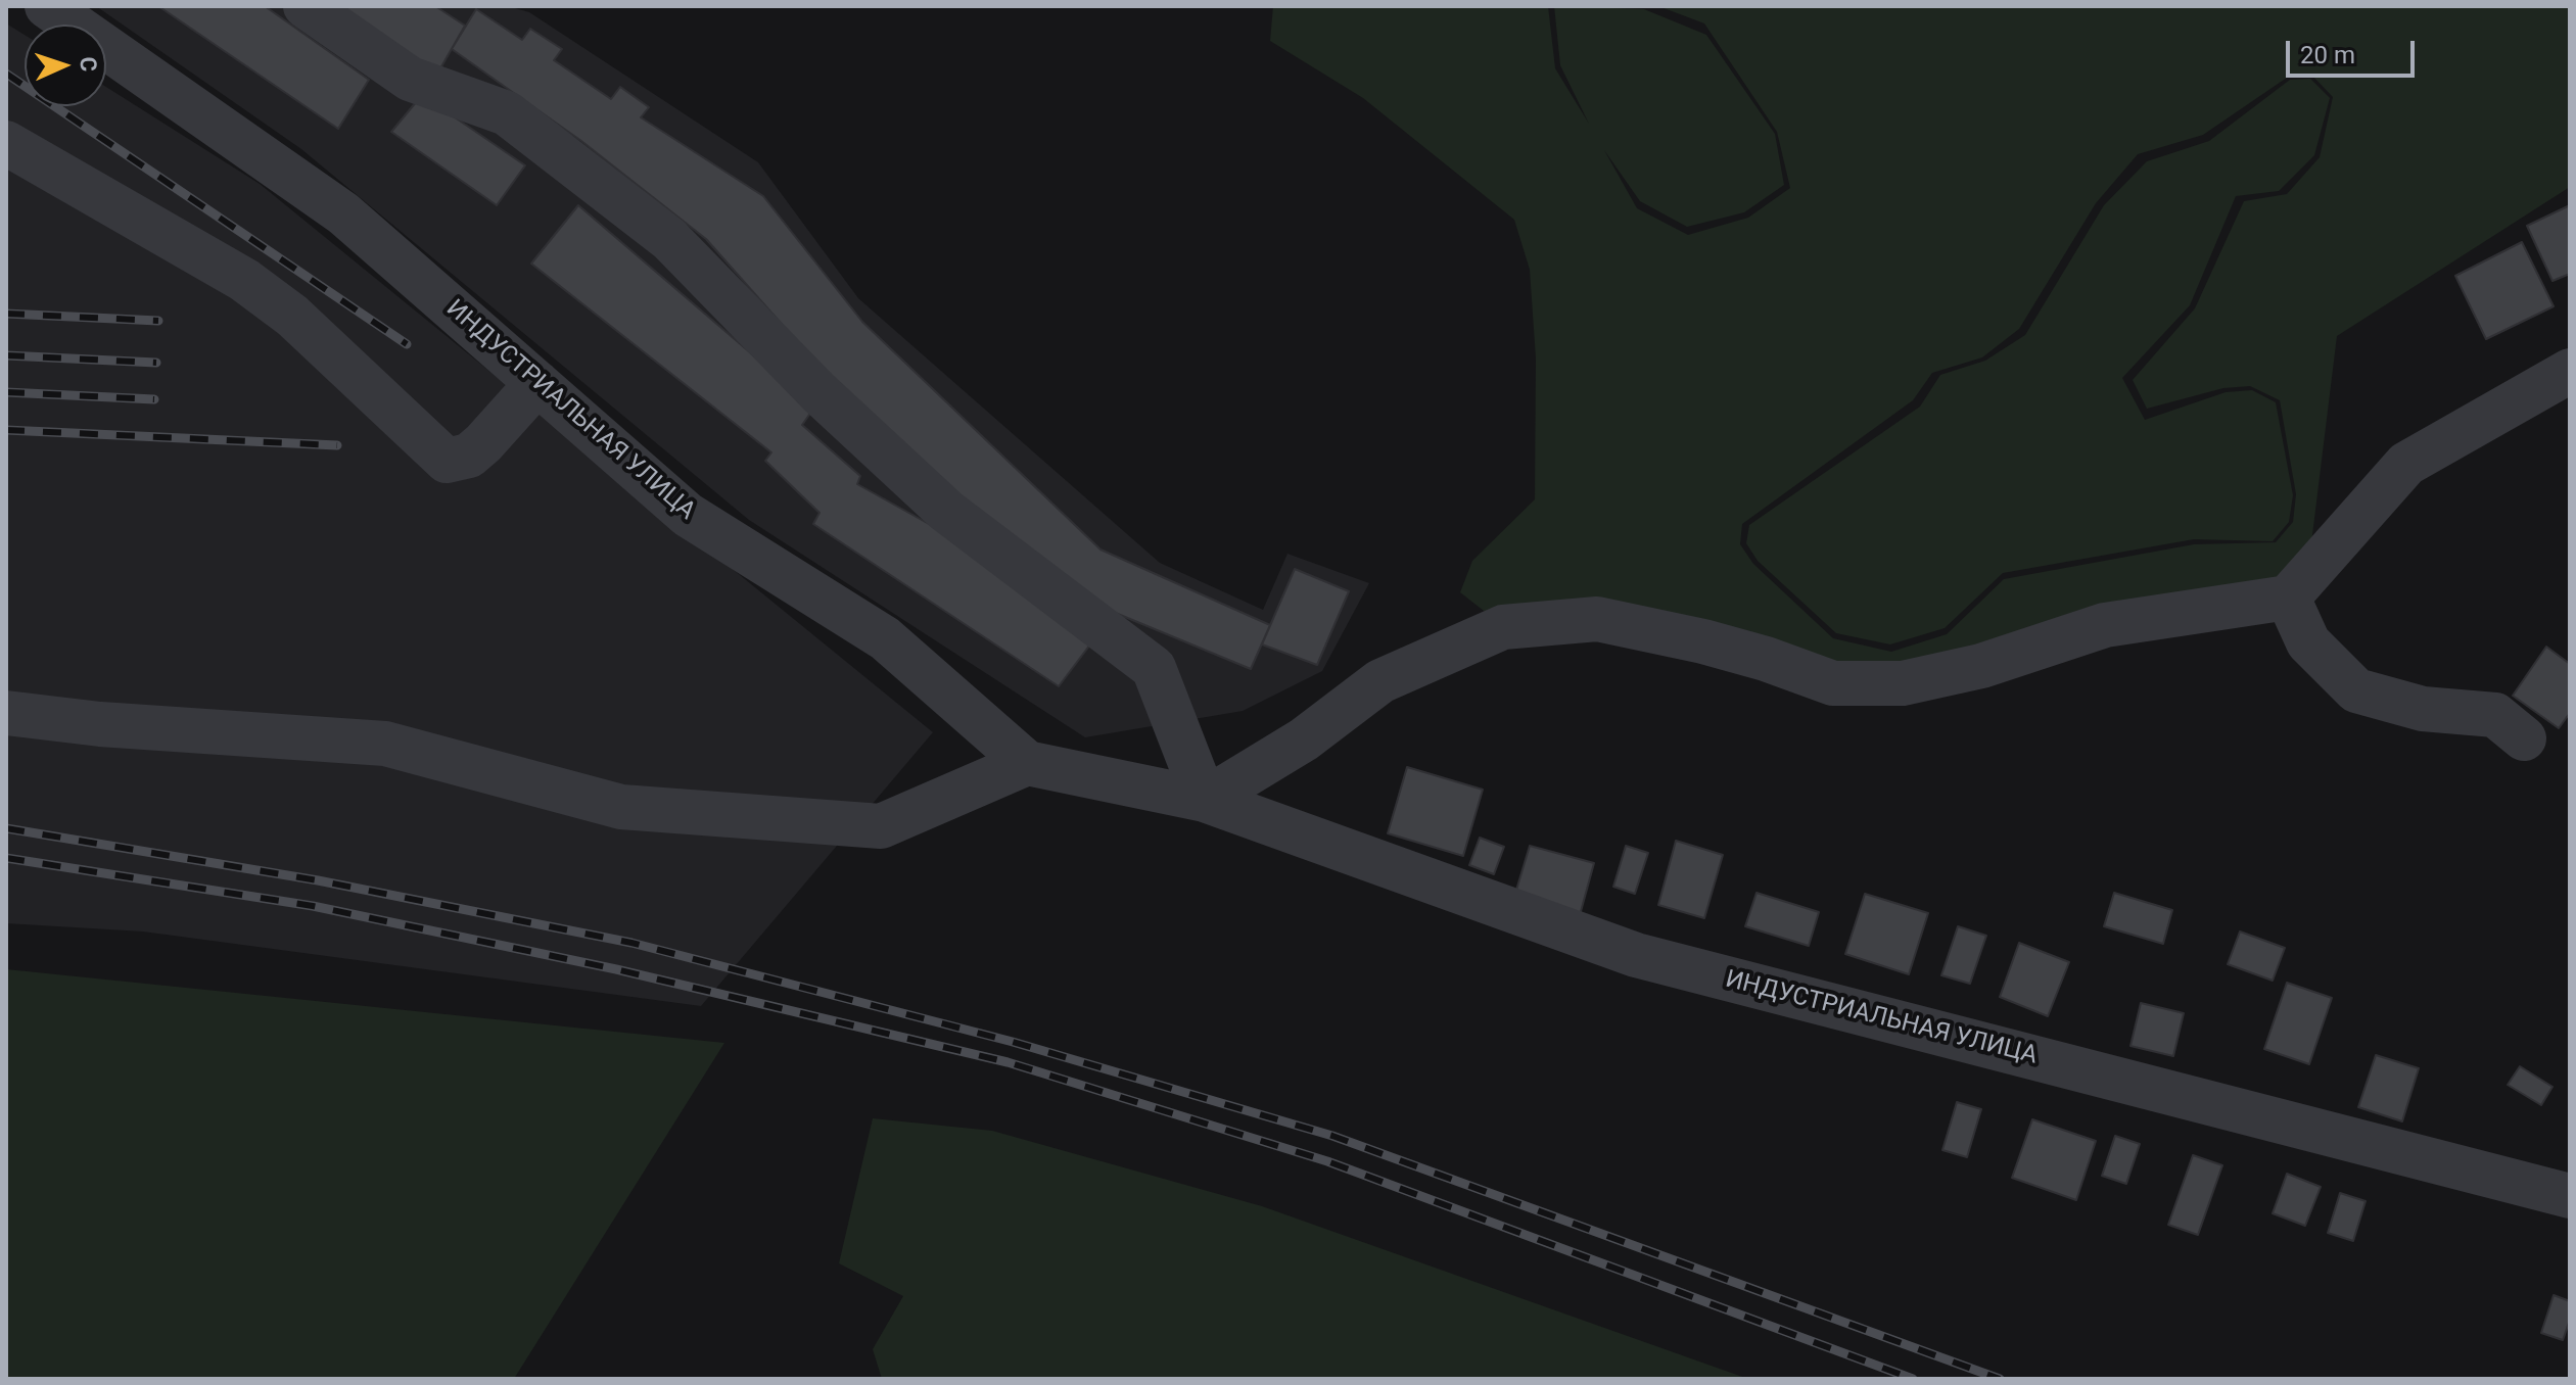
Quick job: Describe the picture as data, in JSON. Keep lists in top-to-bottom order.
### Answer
{
  "streets": {
    "street": ["ИНДУСТРИАЛЬНАЯ УЛИЦА"]
  },
  "scale_bar": "20 m",
  "north": "right"
}
